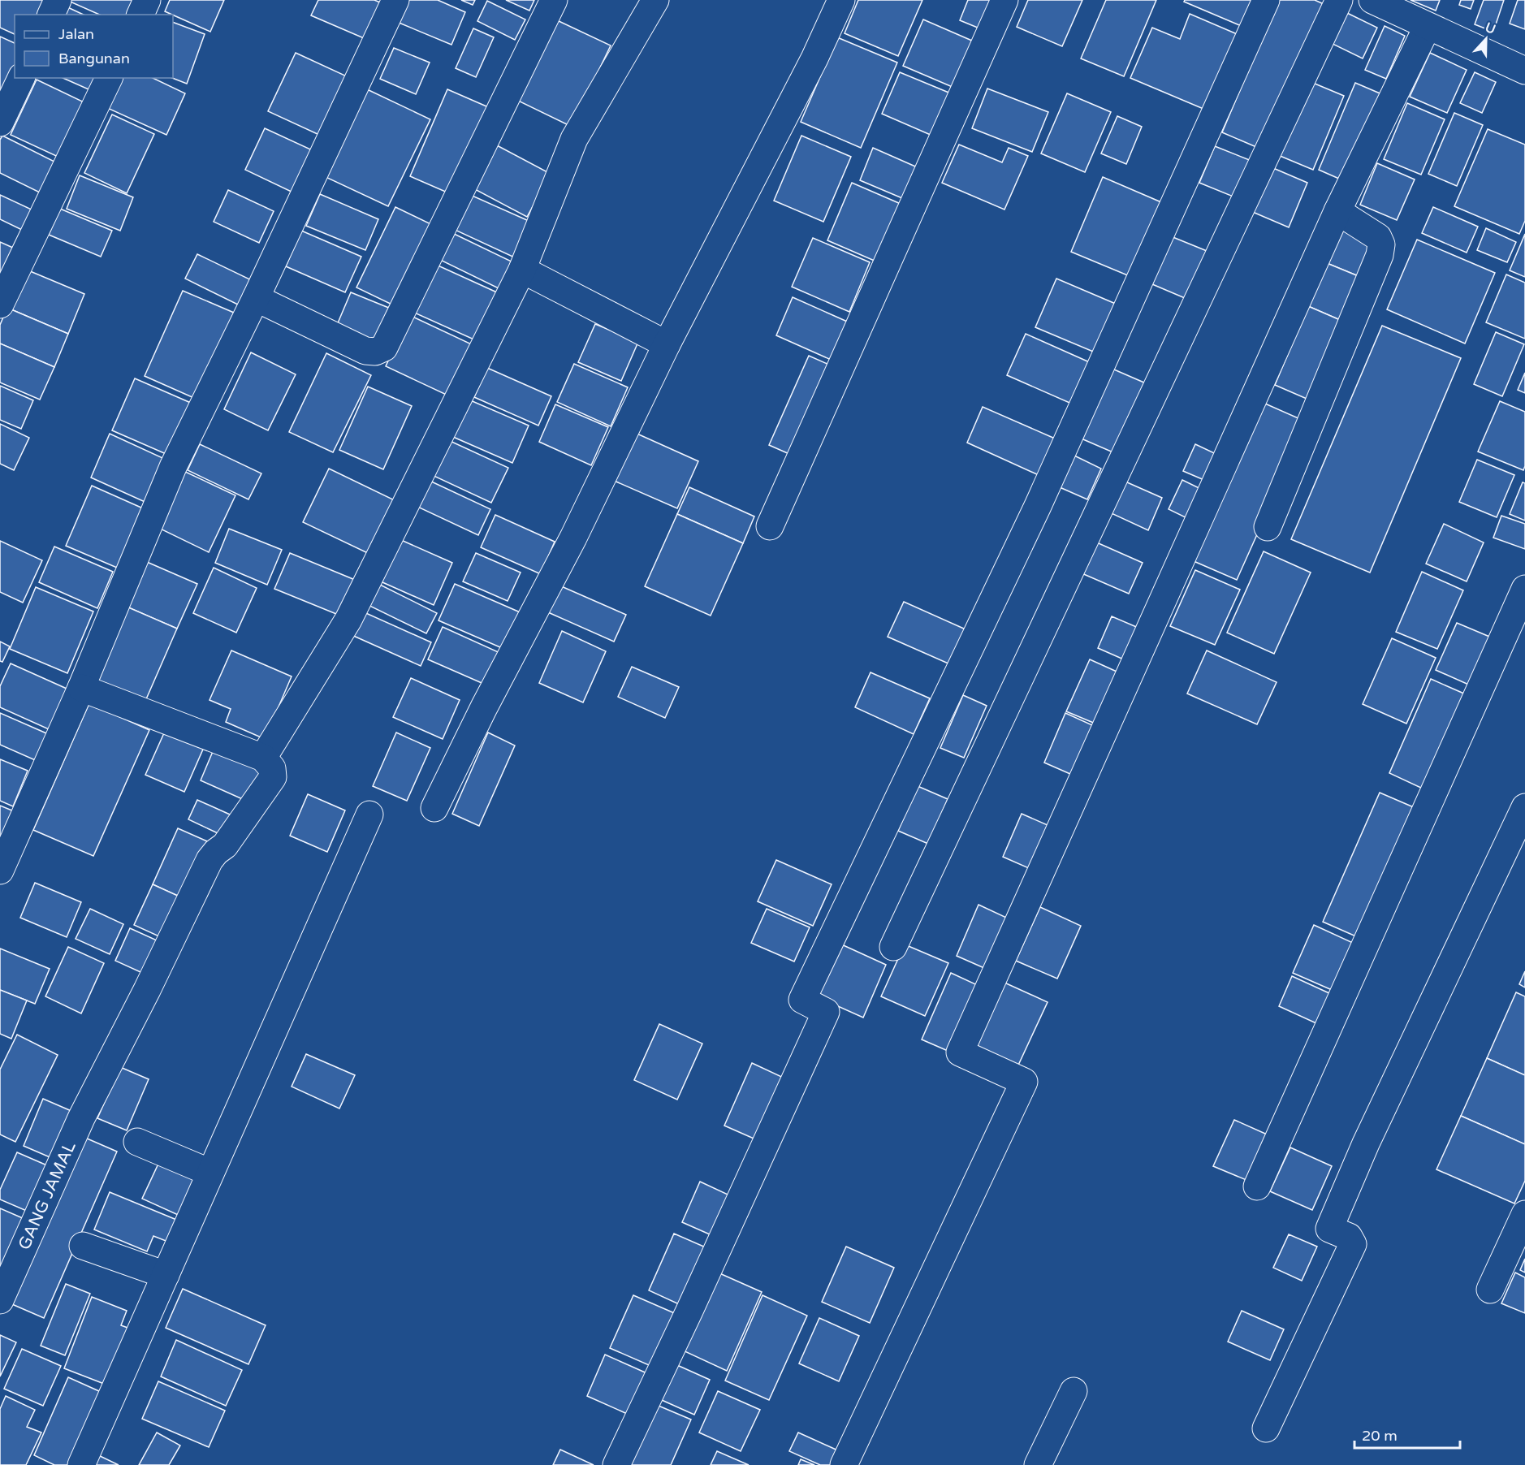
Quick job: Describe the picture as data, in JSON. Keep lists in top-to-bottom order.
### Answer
{
  "streets": {
    "street": ["GANG JAMAL"]
  },
  "legend": ["Jalan", "Bangunan"],
  "scale_bar": "20 m",
  "north": "top"
}
